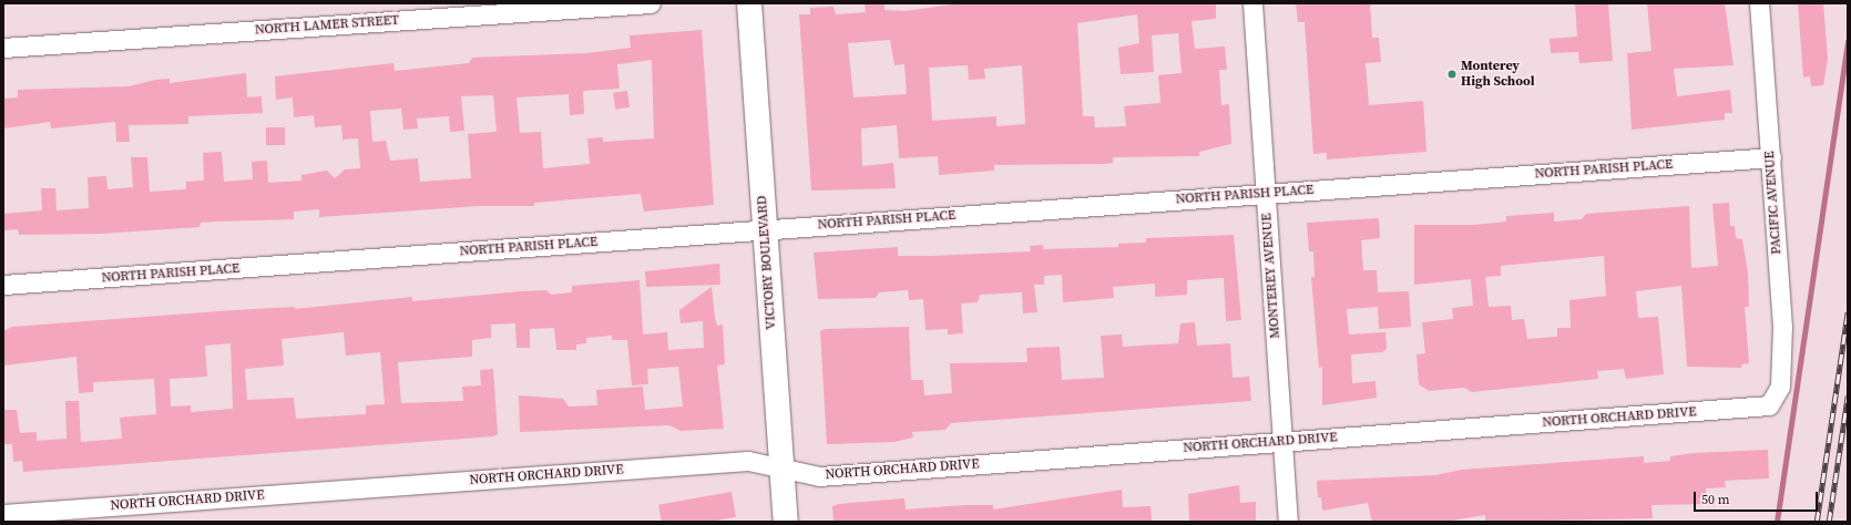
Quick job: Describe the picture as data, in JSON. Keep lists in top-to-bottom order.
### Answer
{
  "streets": {
    "main road": ["VICTORY BOULEVARD"],
    "street": [
      "NORTH LAMER STREET",
      "NORTH PARISH PLACE",
      "PACIFIC AVENUE",
      "MONTEREY AVENUE",
      "NORTH ORCHARD DRIVE"
    ]
  },
  "crossings": [
    ["NORTH PARISH PLACE", "PACIFIC AVENUE"],
    ["NORTH PARISH PLACE", "VICTORY BOULEVARD"],
    ["NORTH PARISH PLACE", "MONTEREY AVENUE"],
    ["PACIFIC AVENUE", "NORTH ORCHARD DRIVE"],
    ["VICTORY BOULEVARD", "NORTH ORCHARD DRIVE"],
    ["MONTEREY AVENUE", "NORTH ORCHARD DRIVE"]
  ],
  "places": ["Monterey High School"],
  "scale_bar": "50 m"
}
